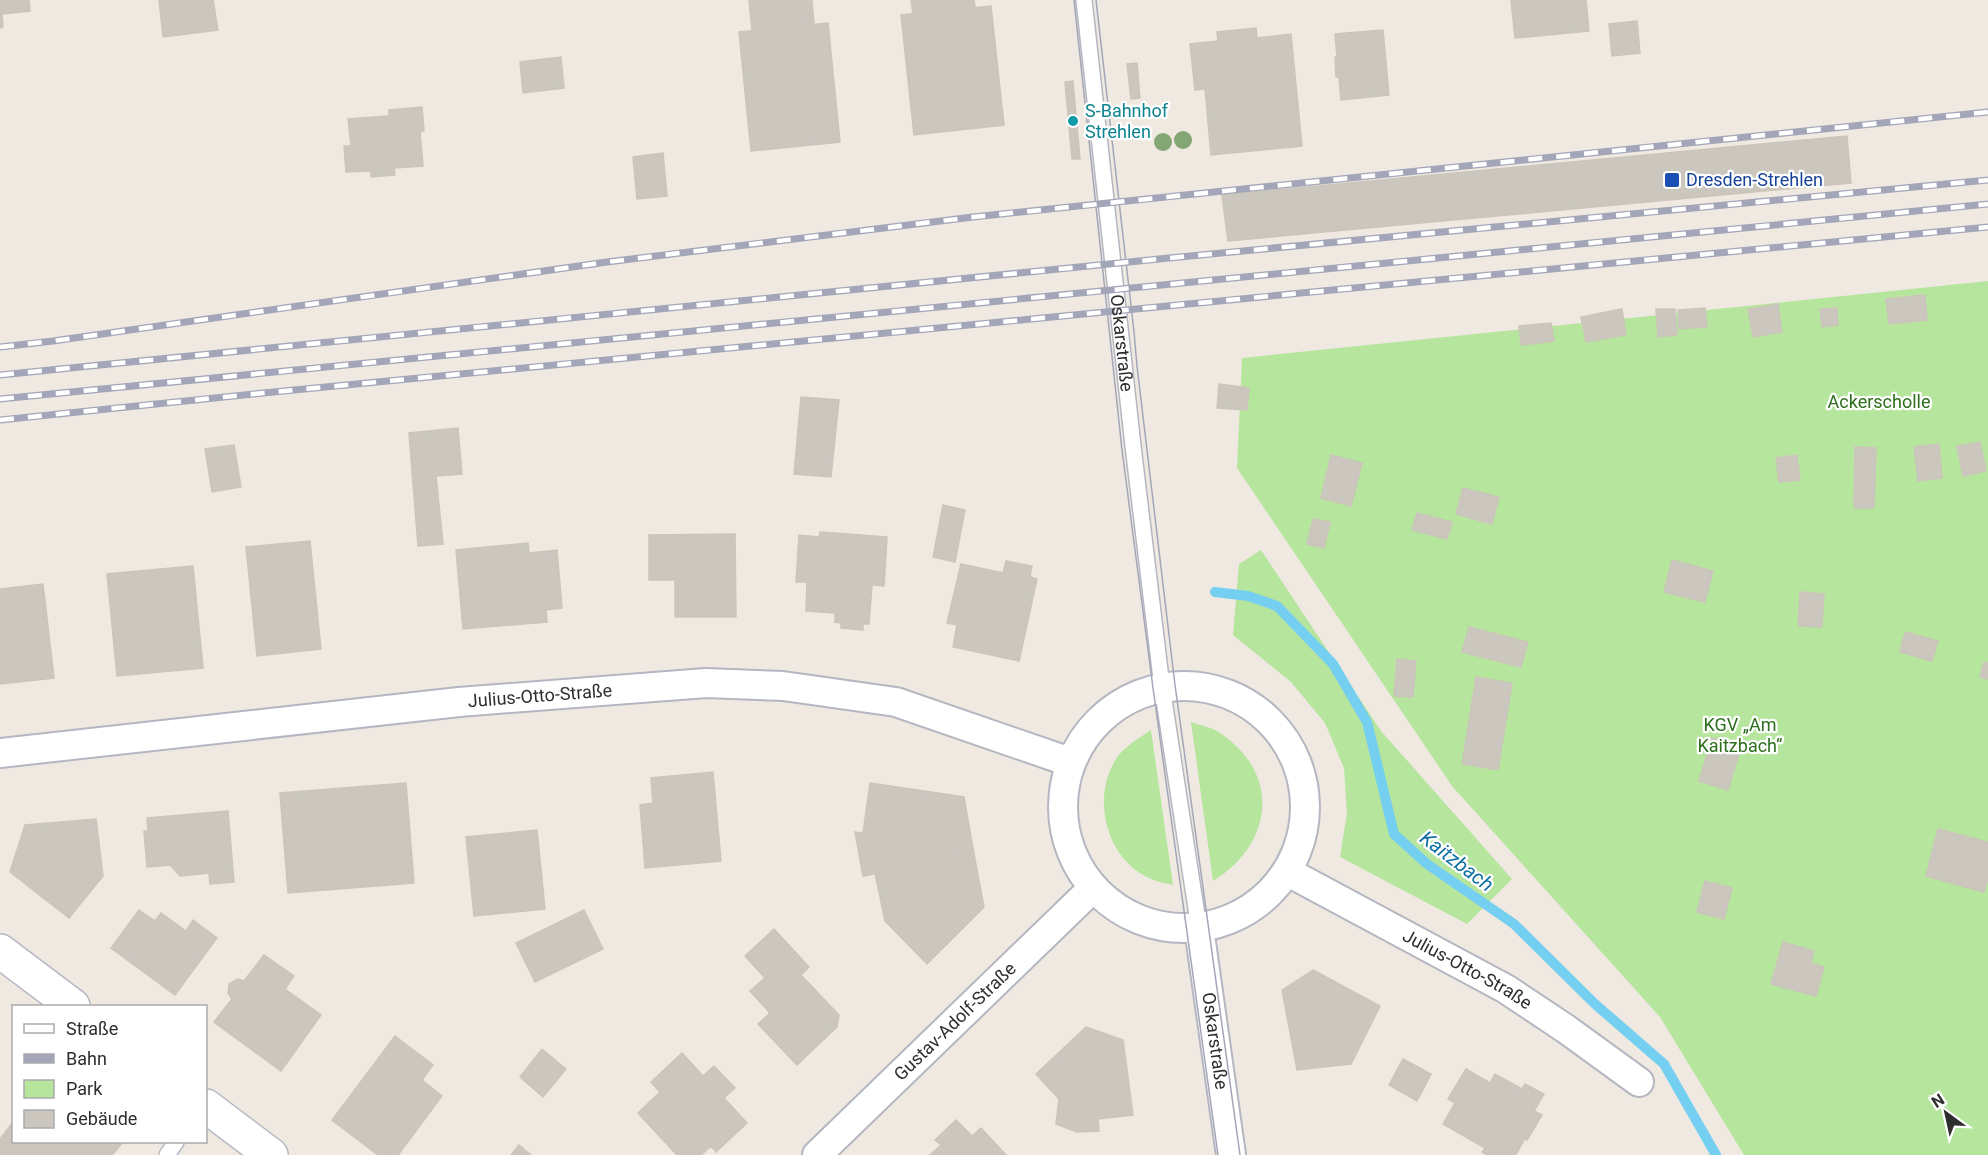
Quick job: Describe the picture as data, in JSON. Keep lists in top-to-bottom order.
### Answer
{
  "streets": {
    "street": ["Oskarstraße", "Julius-Otto-Straße", "Gustav-Adolf-Straße"]
  },
  "water": ["Kaitzbach"],
  "parks": ["Ackerscholle", "KGV „Am Kaitzbach“"],
  "places": {
    "other": ["S-Bahnhof Strehlen"],
    "transit": ["Dresden-Strehlen"]
  },
  "legend": [
    "Straße",
    "Bahn",
    "Park",
    "Gebäude"
  ],
  "north": "top left"
}
